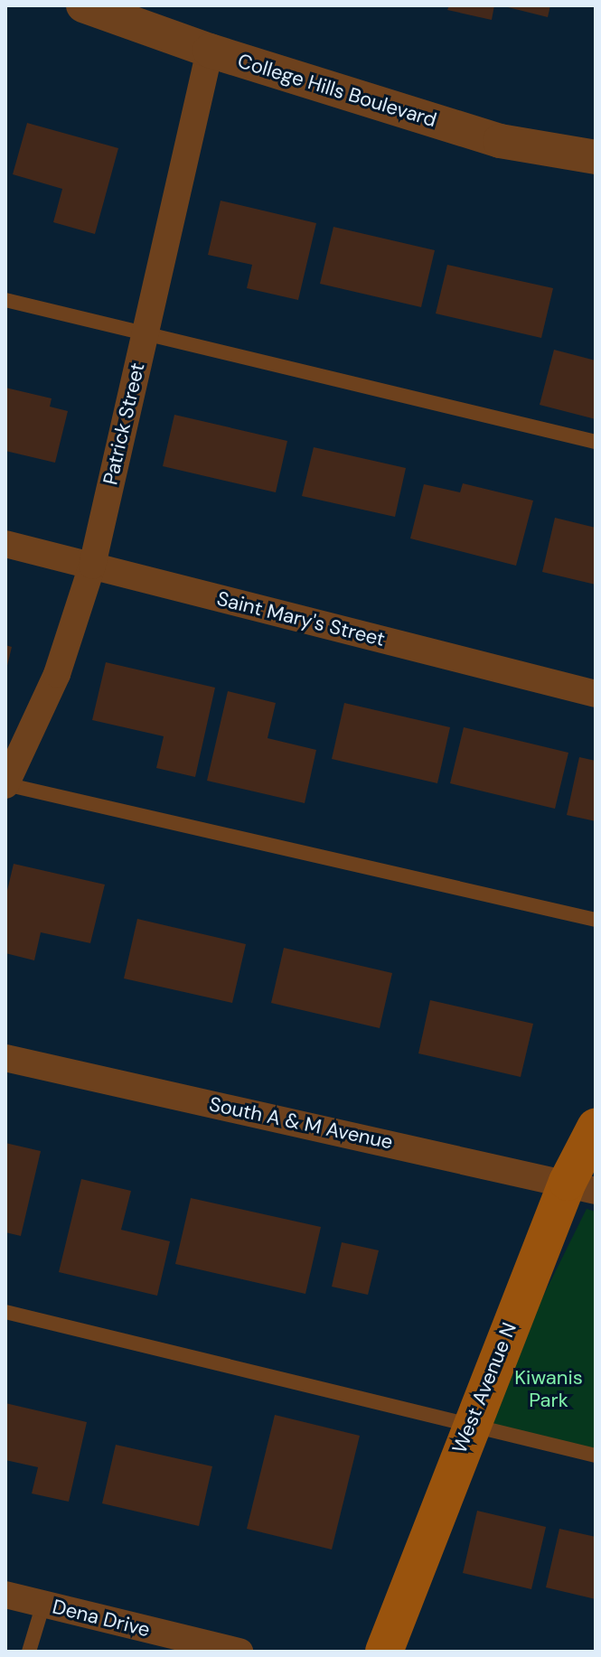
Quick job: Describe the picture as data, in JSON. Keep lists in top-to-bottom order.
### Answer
{
  "streets": {
    "main road": ["West Avenue N"],
    "street": [
      "College Hills Boulevard",
      "Patrick Street",
      "Saint Mary's Street",
      "South A & M Avenue",
      "Dena Drive"
    ]
  },
  "crossings": [
    ["College Hills Boulevard", "Patrick Street"],
    ["Patrick Street", "Saint Mary's Street"],
    ["South A & M Avenue", "West Avenue N"]
  ],
  "parks": ["Kiwanis Park"]
}
